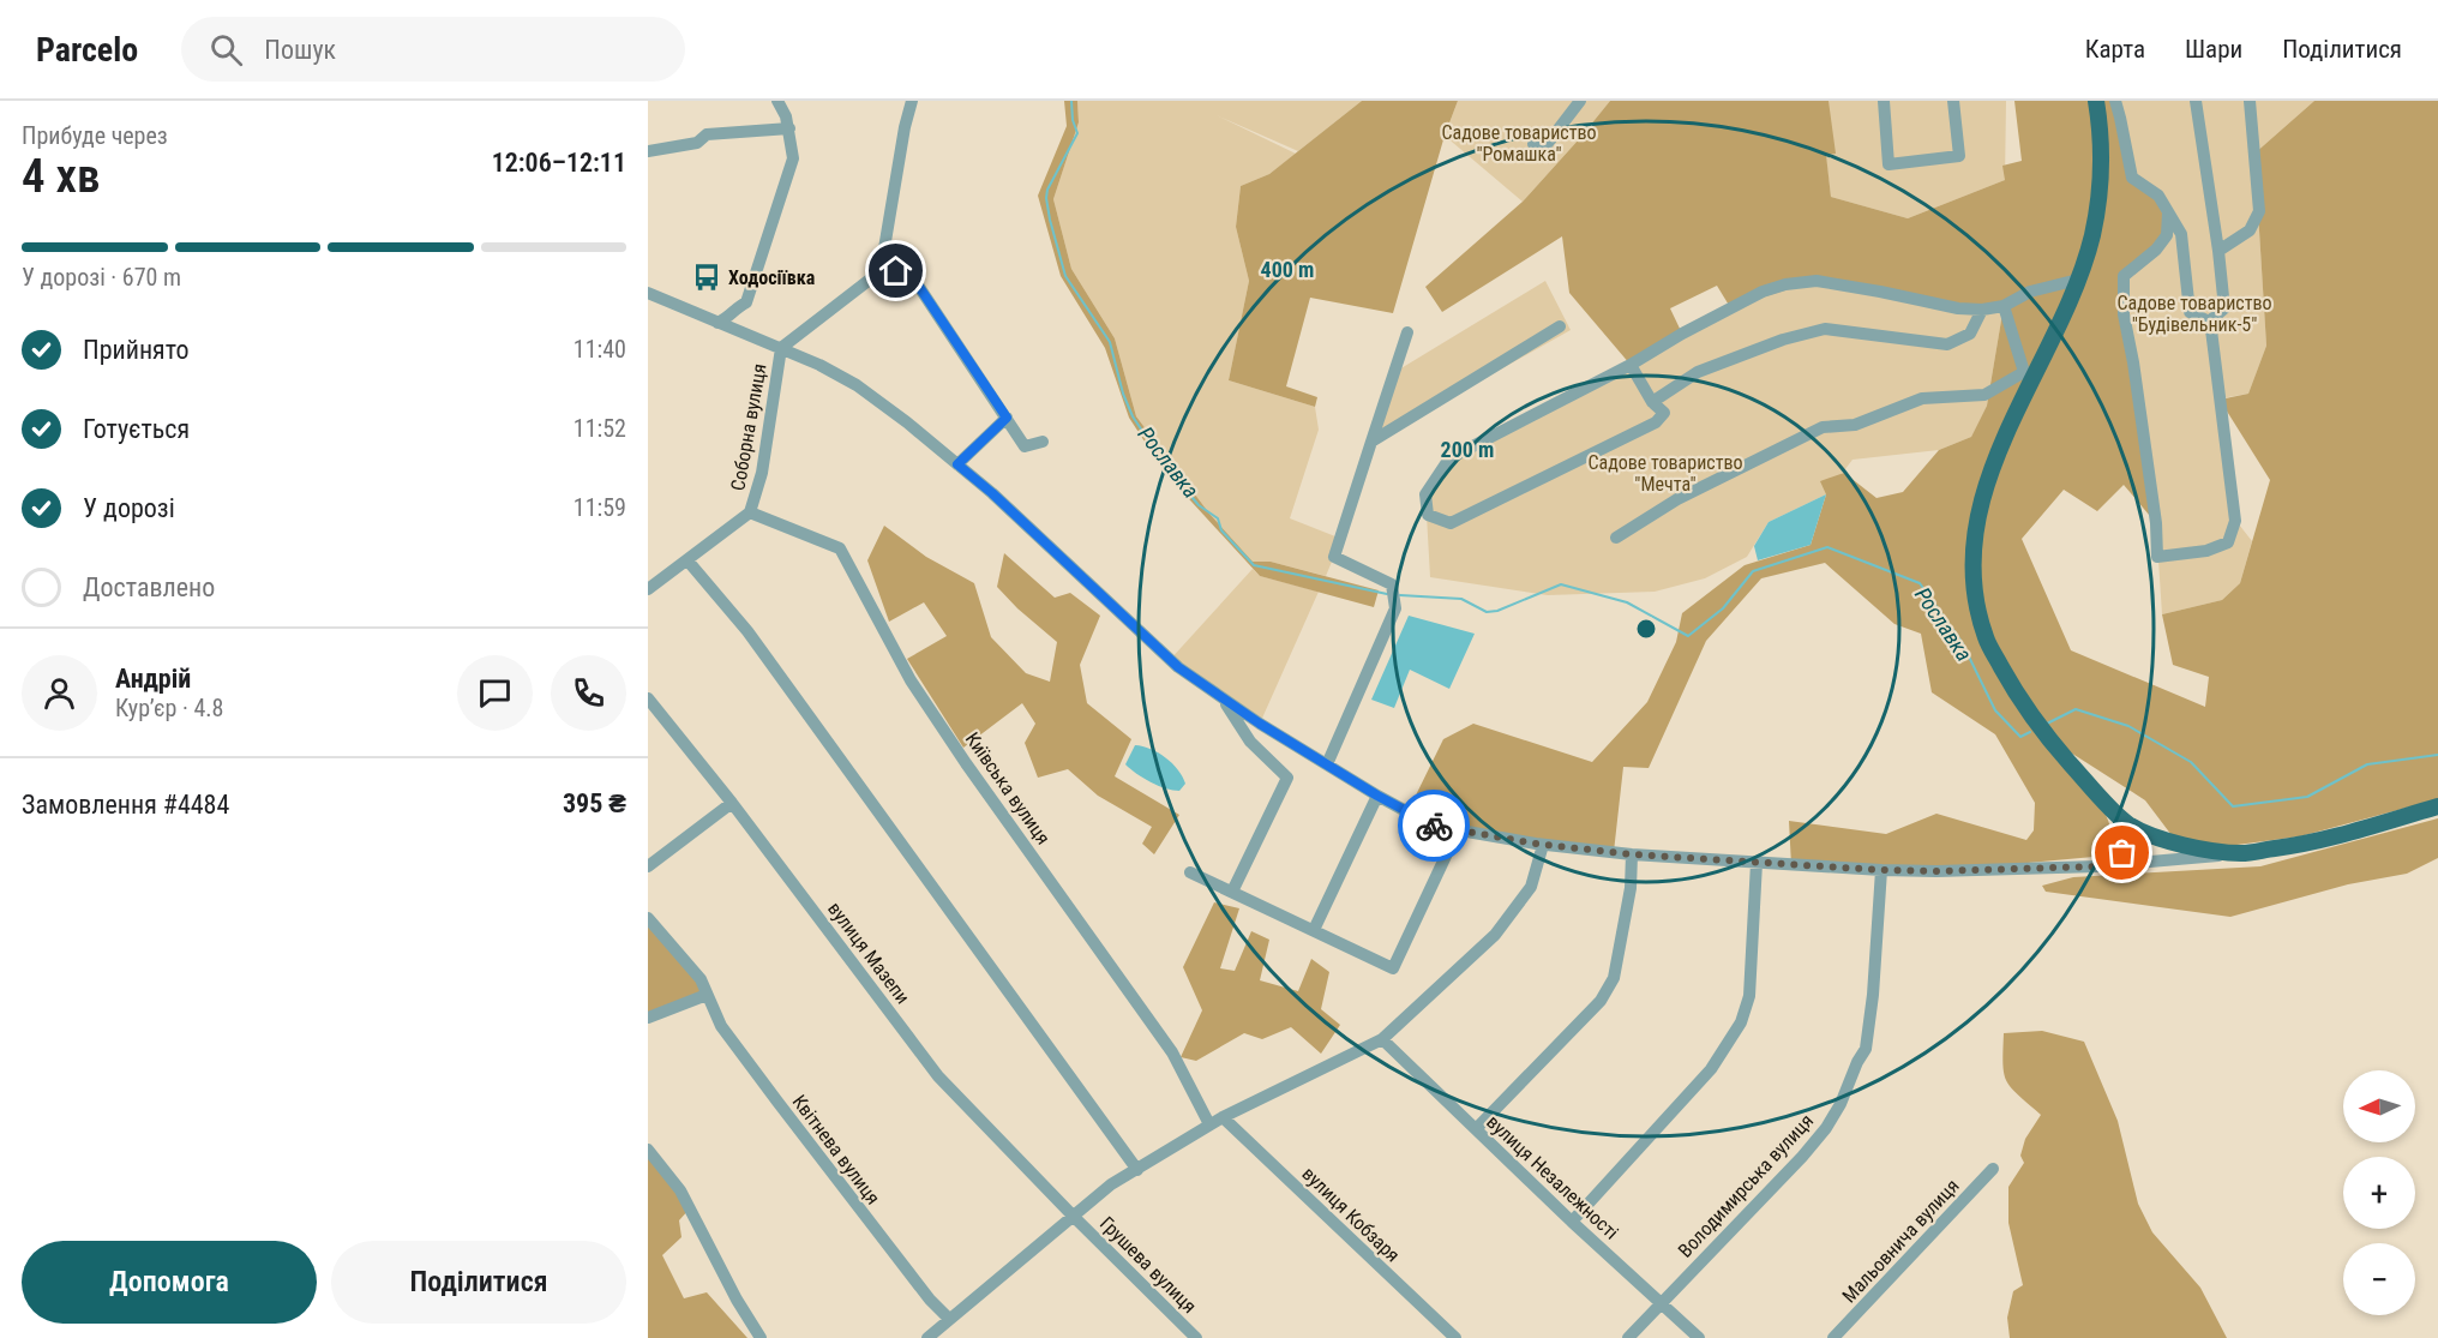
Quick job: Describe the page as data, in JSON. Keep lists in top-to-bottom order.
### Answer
{
  "streets": {
    "street": [
      "Соборна вулиця",
      "Київська вулиця",
      "вулиця Мазепи",
      "Квітнева вулиця",
      "вулиця Незалежності",
      "Володимирська вулиця",
      "вулиця Кобзаря",
      "Мальовнича вулиця",
      "Грушева вулиця"
    ]
  },
  "crossings": [
    ["Соборна вулиця", "Київська вулиця"],
    ["Соборна вулиця", "Володимирська вулиця"],
    ["вулиця Мазепи", "Грушева вулиця"],
    ["вулиця Незалежності", "Володимирська вулиця"]
  ],
  "water": ["Рославка"],
  "parks": ["Садове товариство \"Ромашка\"", "Садове товариство \"Будівельник-5\"", "Садове товариство \"Мечта\""],
  "places": {
    "bus stop": ["Ходосіївка"]
  },
  "north": "left",
  "page": {
    "header": "Parcelo",
    "search": "Пошук",
    "nav": ["Карта", "Шари", "Поділитися"],
    "heading": ["4 хв", "Прибуде через", "12:06–12:11"],
    "panel": [
      "Андрій",
      "Кур’єр · 4.8",
      "Замовлення #4484",
      "395 ₴"
    ],
    "bar": "У дорозі · 670 m",
    "list": [
      ["Прийнято", "11:40"],
      ["Готується", "11:52"],
      ["У дорозі", "11:59"],
      "Доставлено"
    ],
    "map_buttons": ["+", "−"],
    "buttons": ["Допомога", "Поділитися"]
  },
  "rings": ["400 m", "200 m"]
}
